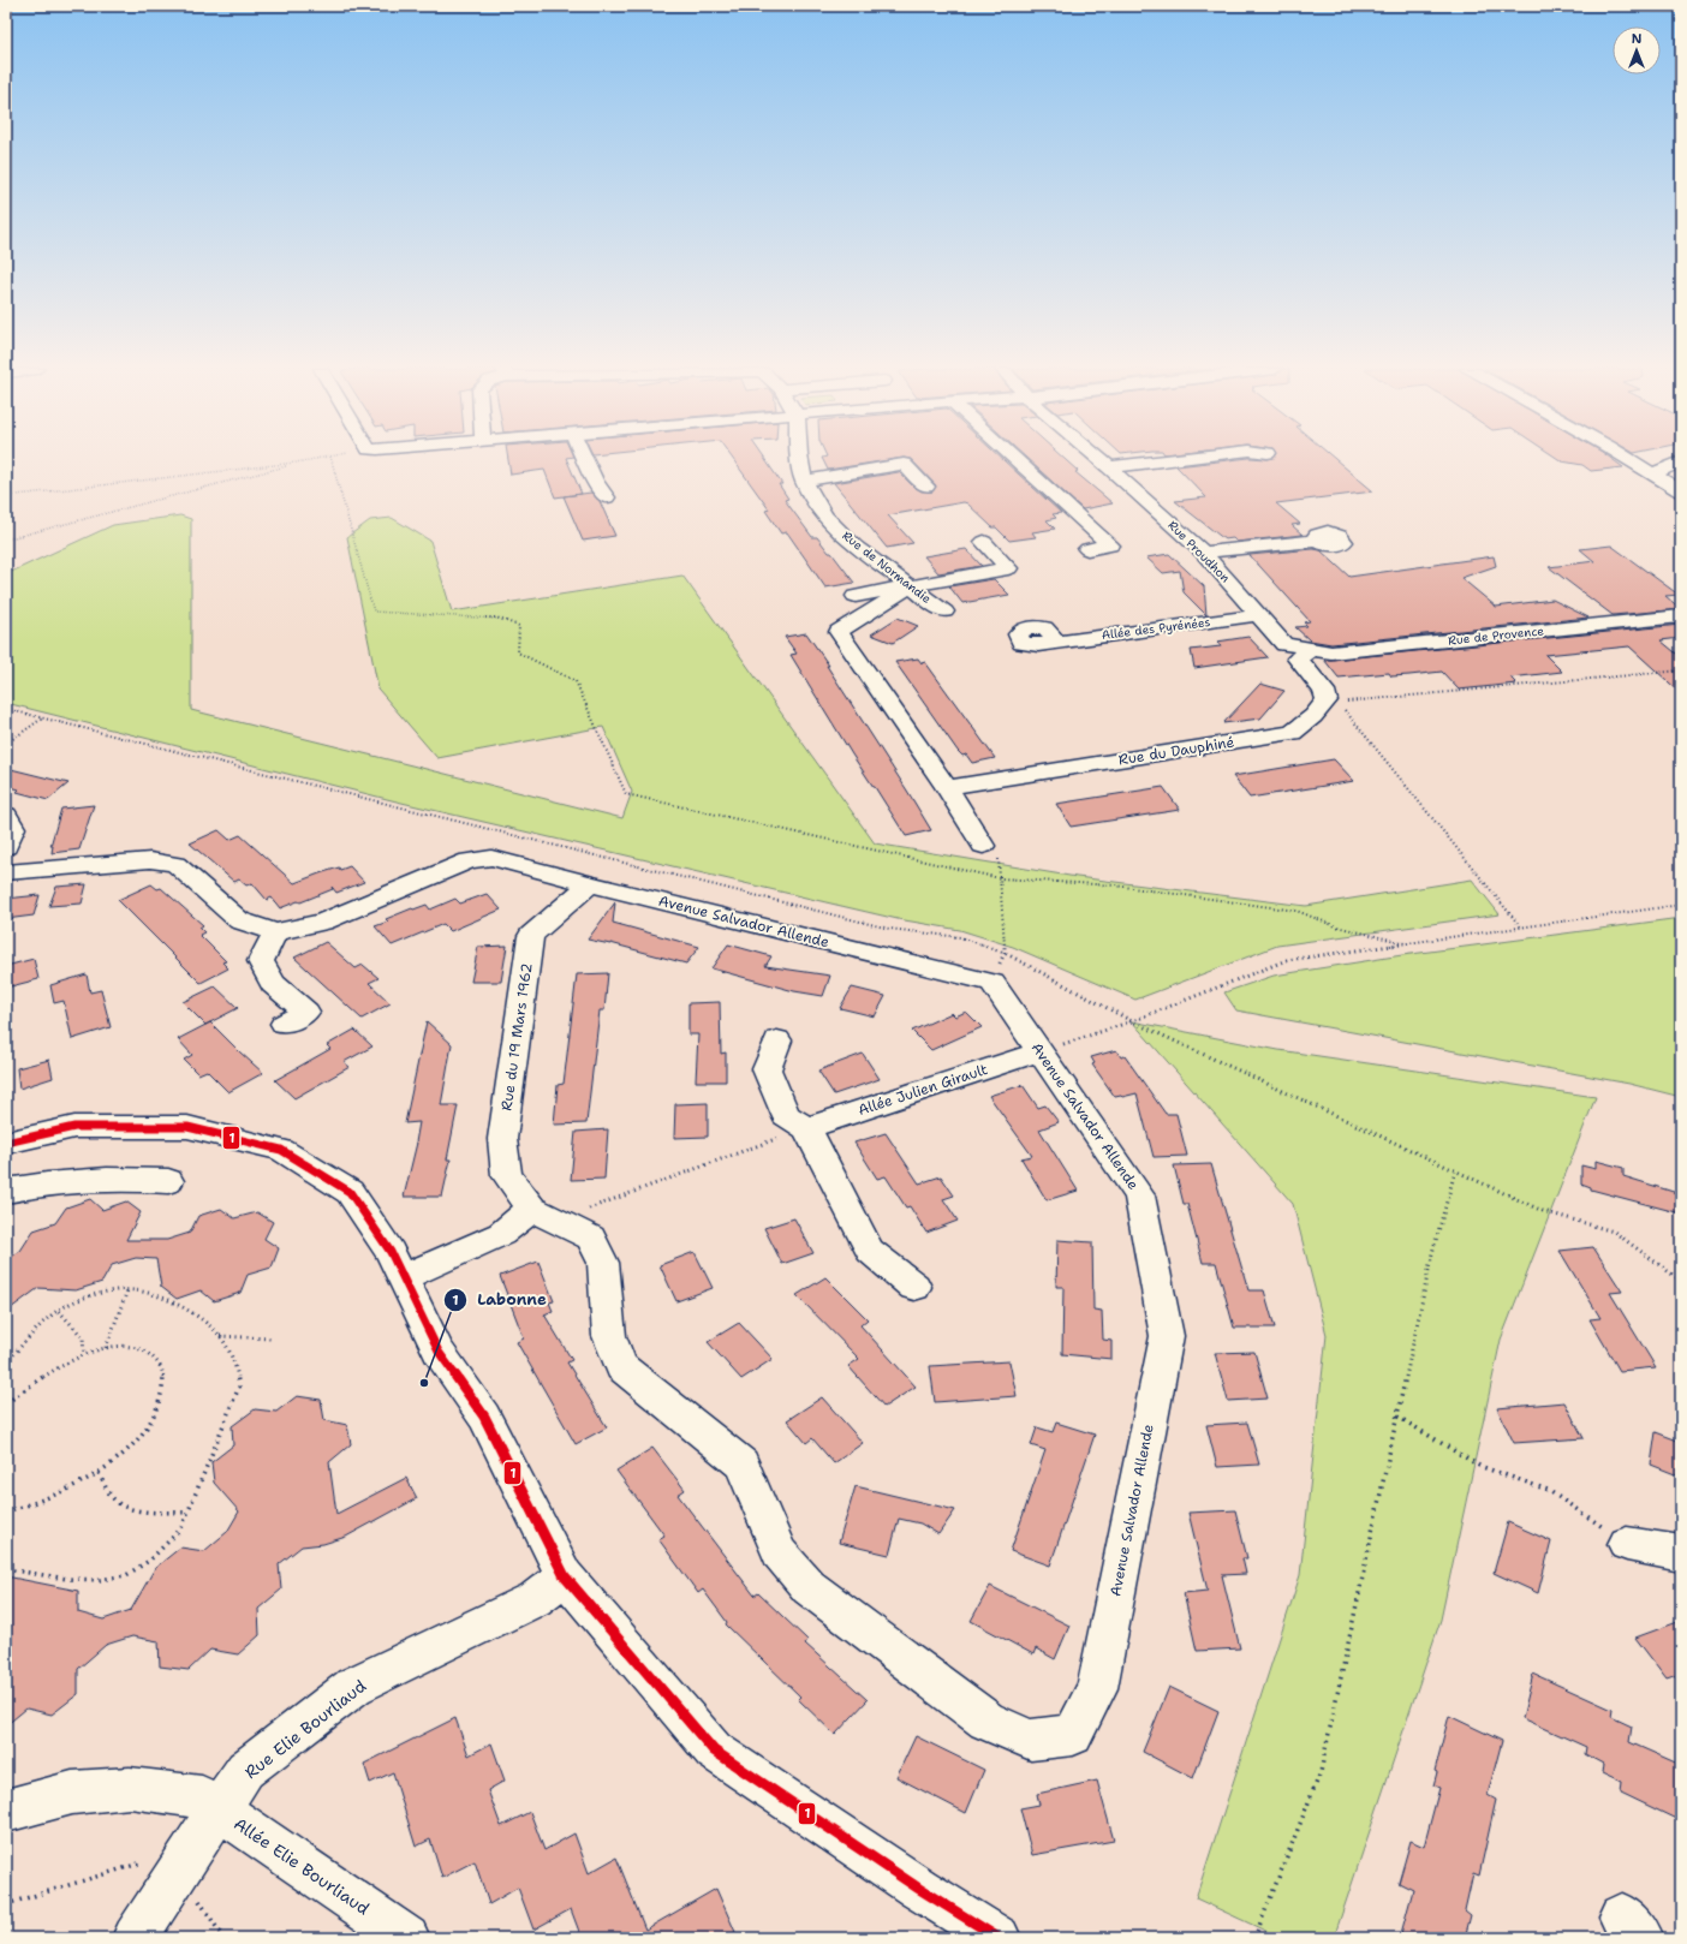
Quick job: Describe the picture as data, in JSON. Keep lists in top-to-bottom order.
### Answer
{
  "streets": {
    "street": [
      "Rue Proudhon",
      "Rue de Normandie",
      "Allée des Pyrénées",
      "Rue de Provence",
      "Rue du Dauphiné",
      "Avenue Salvador Allende",
      "Rue du 19 Mars 1962",
      "Allée Julien Girault",
      "Rue Elie Bourliaud",
      "Allée Elie Bourliaud"
    ]
  },
  "crossings": [
    ["Rue Proudhon", "Allée des Pyrénées"],
    ["Rue Proudhon", "Rue de Provence"],
    ["Avenue Salvador Allende", "Rue du 19 Mars 1962"],
    ["Avenue Salvador Allende", "Allée Julien Girault"],
    ["Rue Elie Bourliaud", "Allée Elie Bourliaud"]
  ],
  "places": ["Labonne"],
  "lines": ["transit line 1"],
  "north": "top"
}
